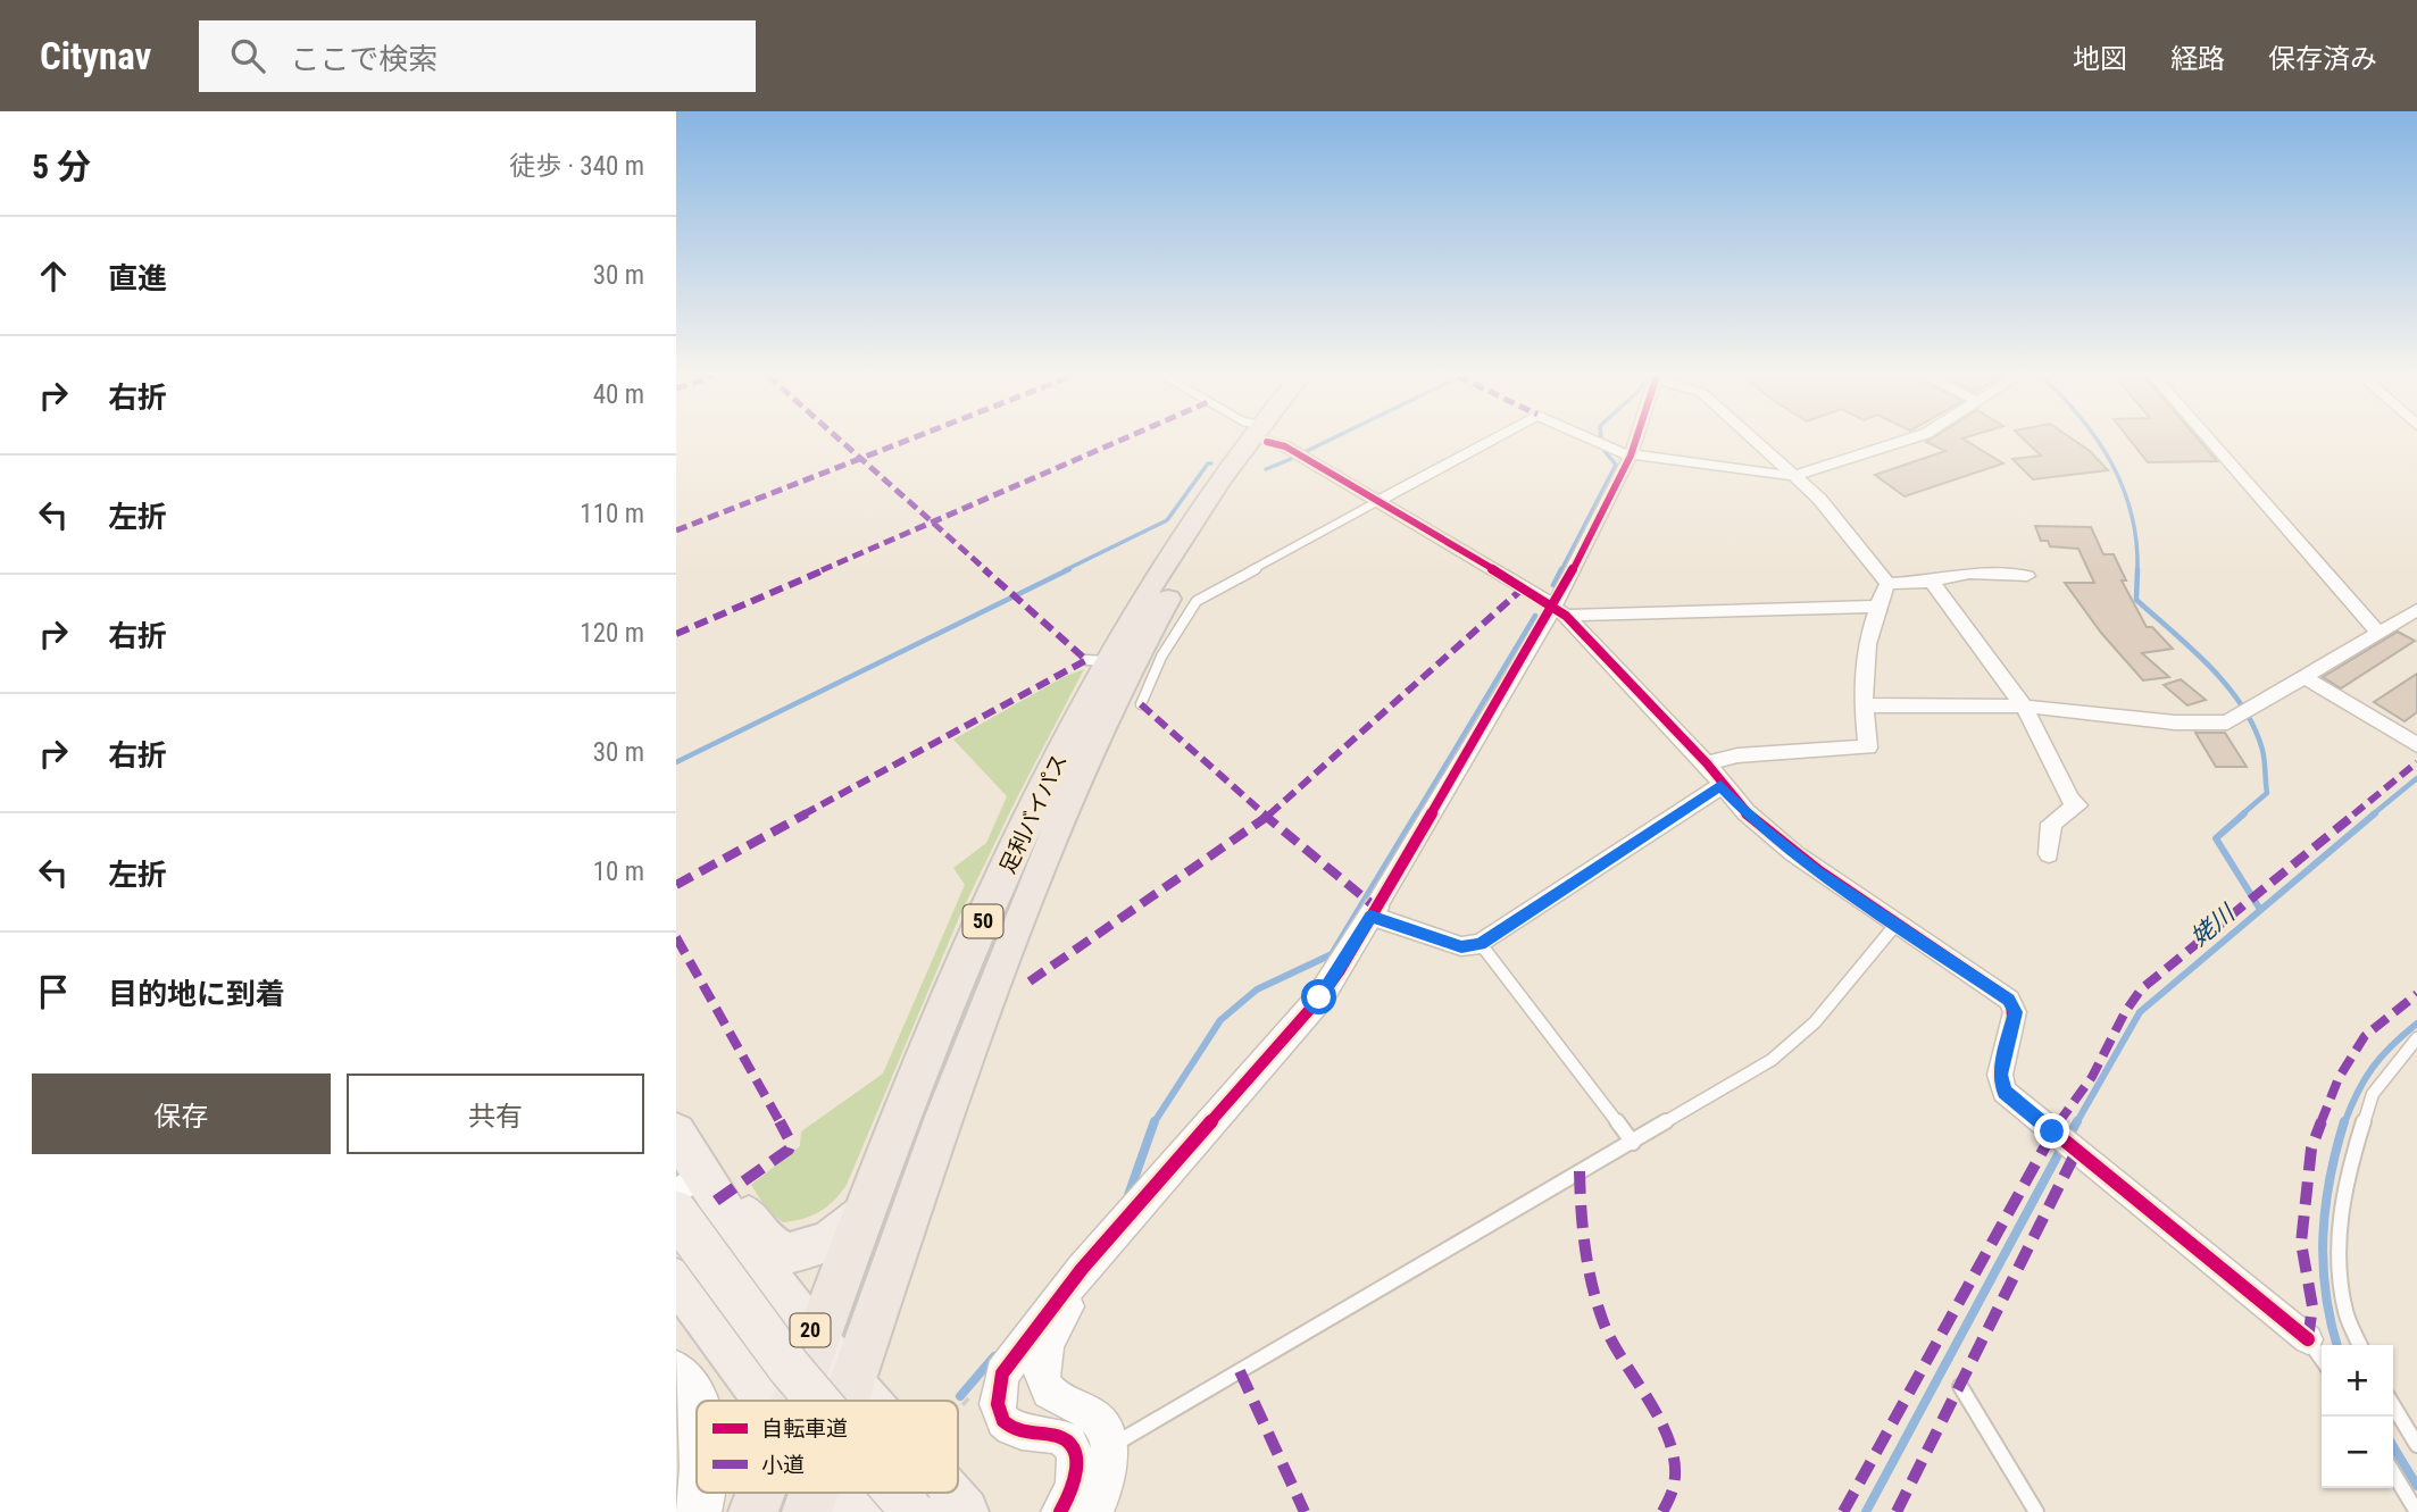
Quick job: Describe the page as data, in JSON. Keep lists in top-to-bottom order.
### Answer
{
  "streets": {
    "highway": ["足利バイパス", "50"],
    "main road": ["20"]
  },
  "crossings": [
    ["足利バイパス", "20"]
  ],
  "water": ["姥川"],
  "legend": ["自転車道", "小道"],
  "page": {
    "header": "Citynav",
    "search": "ここで検索",
    "nav": ["地図", "経路", "保存済み"],
    "heading": ["5 分", "徒歩 · 340 m"],
    "list": [
      ["直進", "30 m"],
      ["右折", "40 m"],
      ["左折", "110 m"],
      ["右折", "120 m"],
      ["右折", "30 m"],
      ["左折", "10 m"],
      "目的地に到着"
    ],
    "buttons": ["保存", "共有"],
    "map_buttons": ["+", "−"]
  }
}
